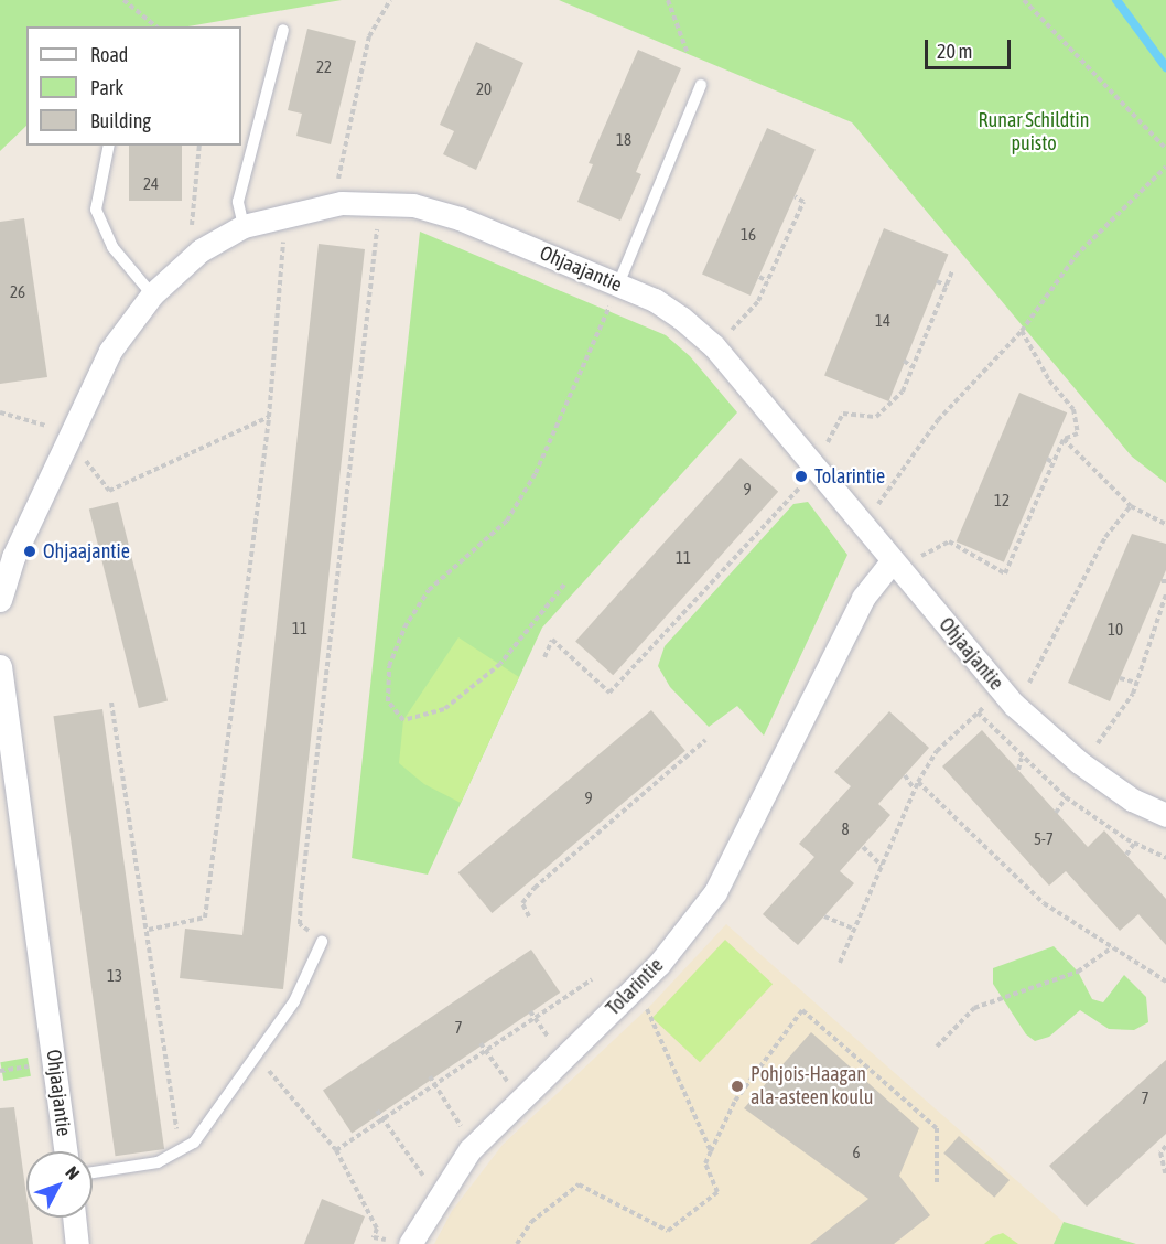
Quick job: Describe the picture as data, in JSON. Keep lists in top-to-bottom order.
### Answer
{
  "streets": {
    "street": ["Ohjaajantie", "Tolarintie"]
  },
  "crossings": [
    ["Ohjaajantie", "Tolarintie"]
  ],
  "parks": ["Runar Schildtin puisto"],
  "places": ["Tolarintie", "Ohjaajantie", "Pohjois-Haagan ala-asteen koulu"],
  "house_numbers": [
    "22",
    "20",
    "18",
    "24",
    "16",
    "26",
    "14",
    "9",
    "12",
    "11",
    "11",
    "10",
    "9",
    "8",
    "5-7",
    "13",
    "7",
    "7",
    "6"
  ],
  "legend": ["Road", "Park", "Building"],
  "scale_bar": "20 m",
  "north": "top right"
}
